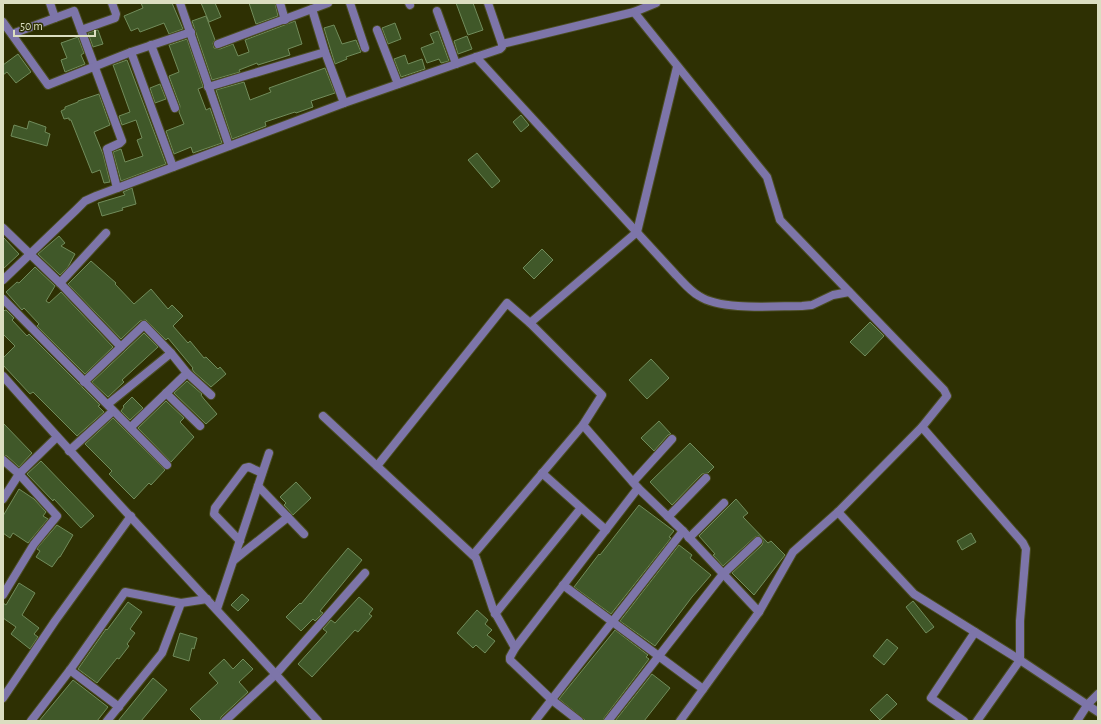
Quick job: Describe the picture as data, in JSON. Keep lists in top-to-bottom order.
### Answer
{
  "scale_bar": "50 m"
}
